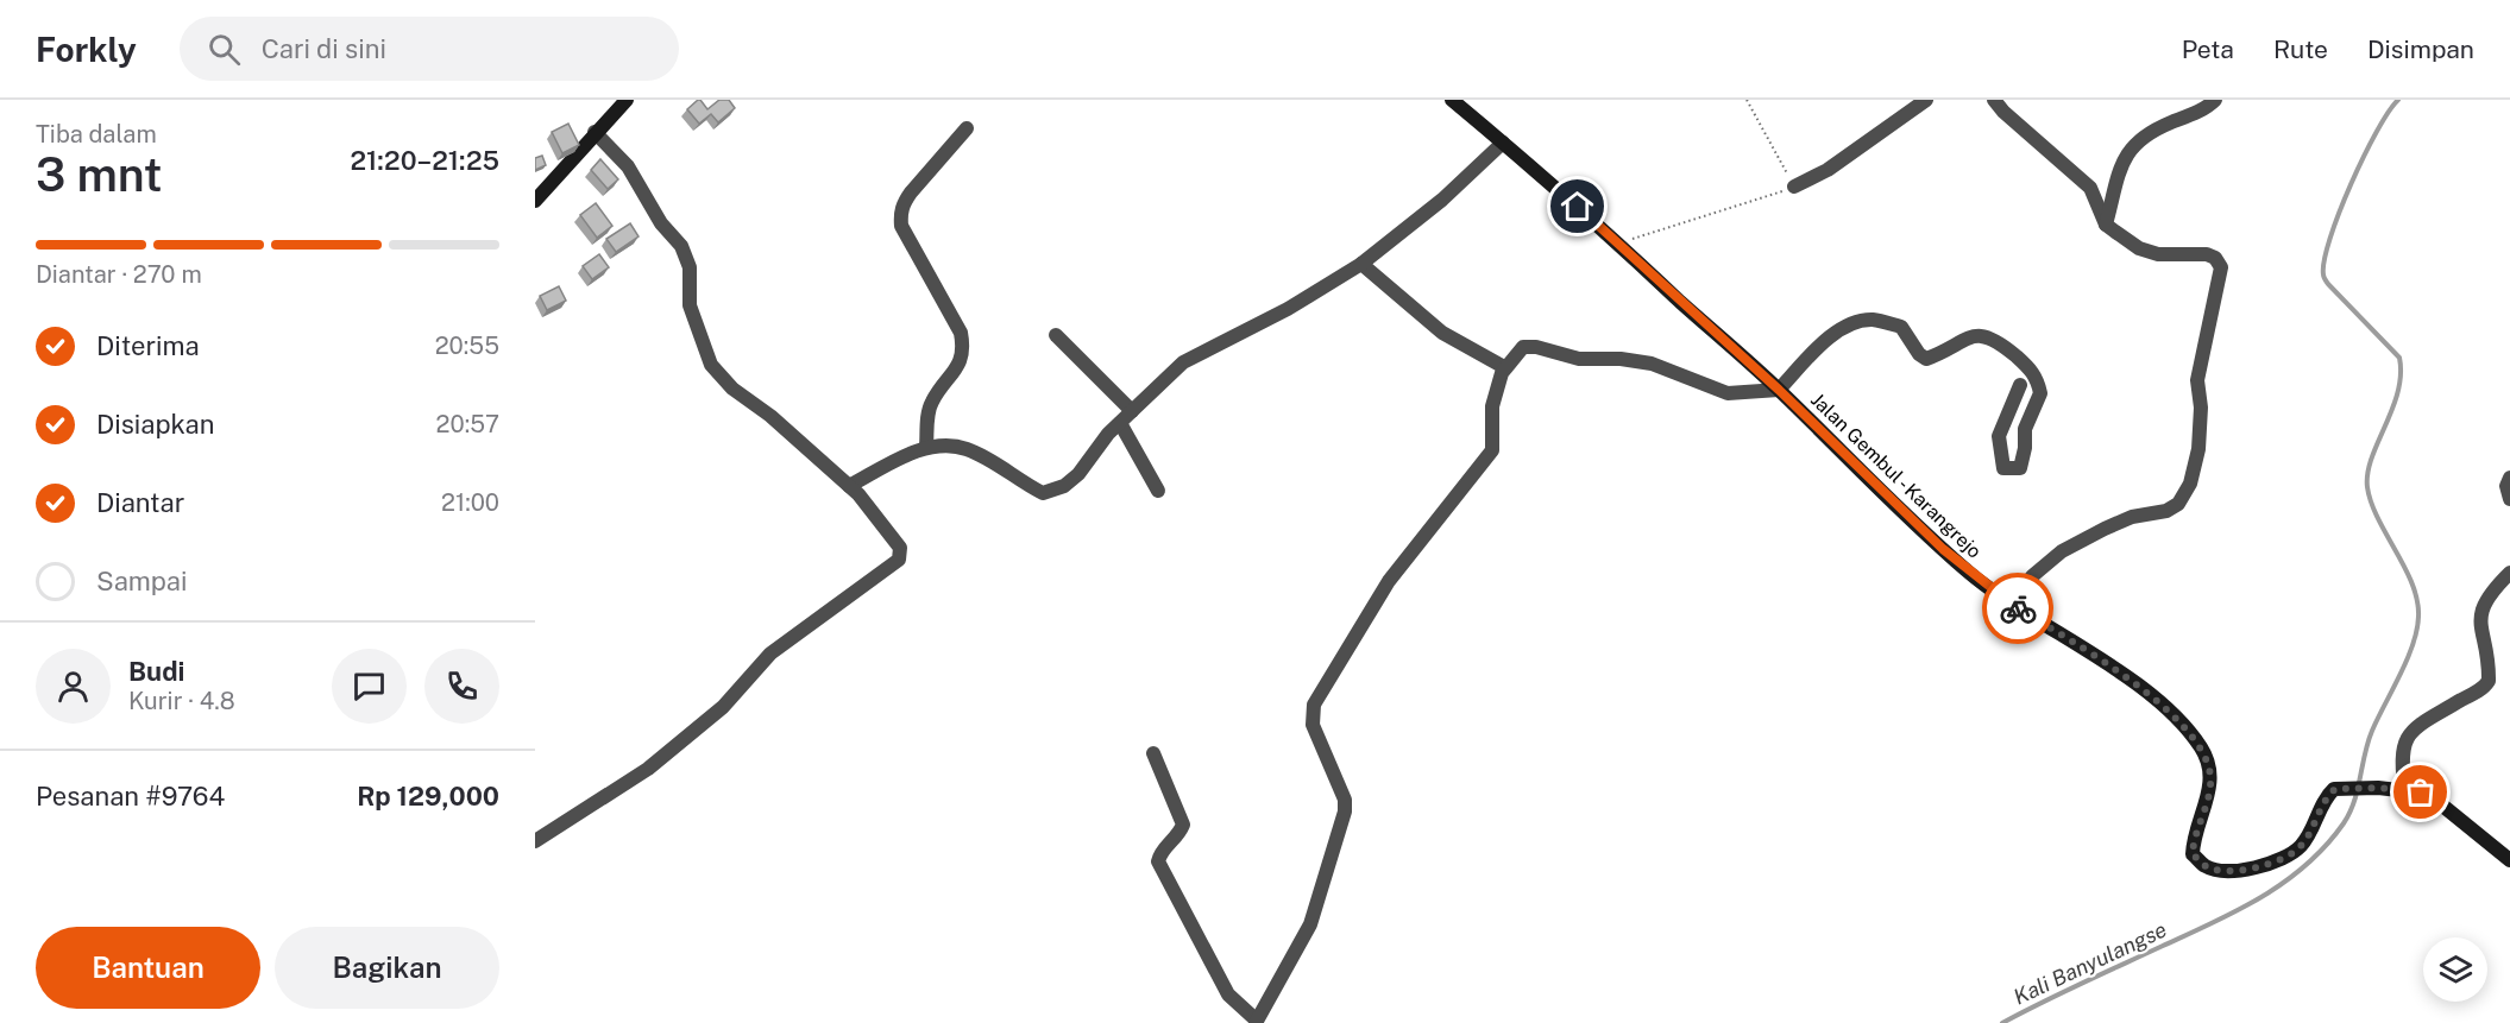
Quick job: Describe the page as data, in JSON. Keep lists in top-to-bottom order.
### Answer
{
  "streets": {
    "street": ["Jalan Gembul - Karangrejo"]
  },
  "water": ["Kali Banyulangse"],
  "page": {
    "header": "Forkly",
    "search": "Cari di sini",
    "nav": ["Peta", "Rute", "Disimpan"],
    "heading": ["3 mnt", "Tiba dalam", "21:20–21:25"],
    "panel": [
      "Budi",
      "Kurir · 4.8",
      "Pesanan #9764",
      "Rp 129,000"
    ],
    "bar": "Diantar · 270 m",
    "list": [
      ["Diterima", "20:55"],
      ["Disiapkan", "20:57"],
      ["Diantar", "21:00"],
      "Sampai"
    ],
    "buttons": ["Bantuan", "Bagikan"]
  }
}
